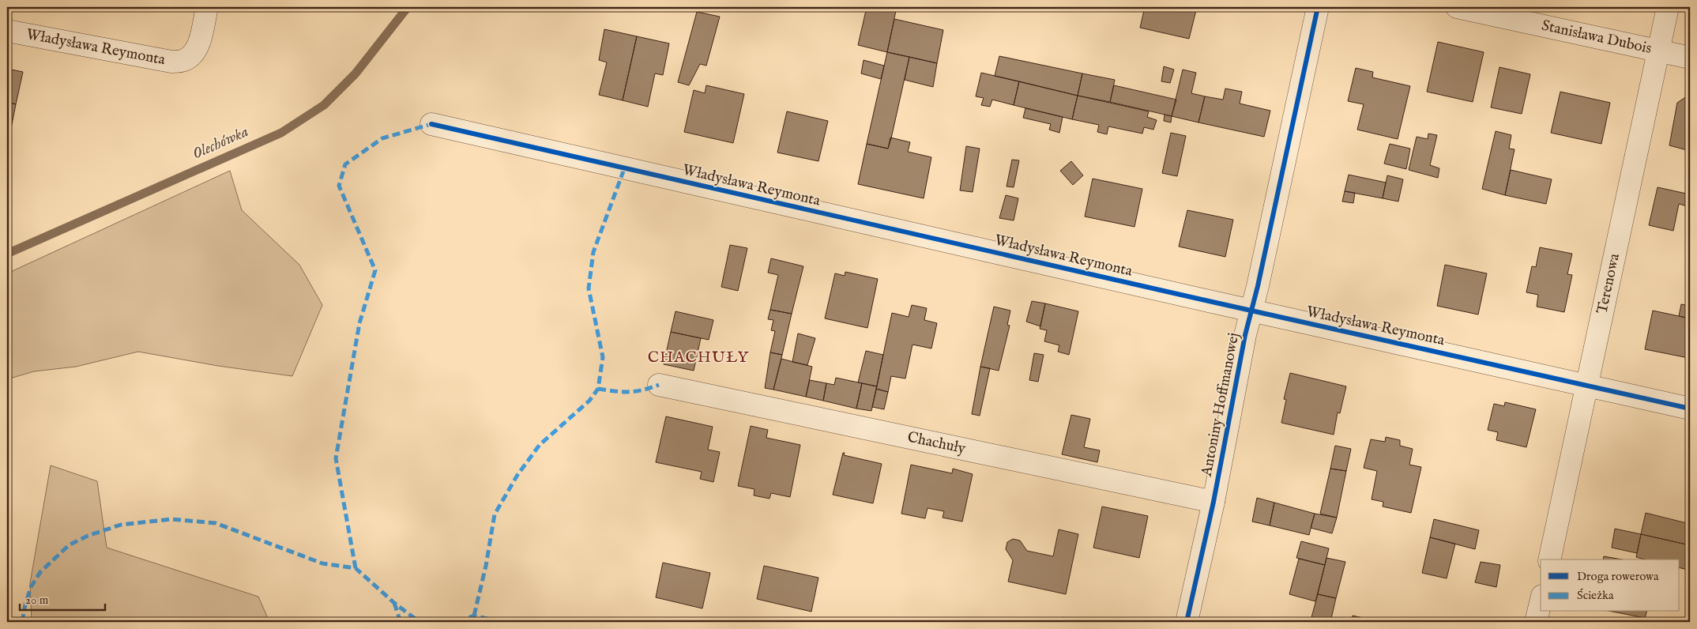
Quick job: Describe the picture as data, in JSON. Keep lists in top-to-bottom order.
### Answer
{
  "streets": {
    "street": [
      "Stanisława Dubois",
      "Władysława Reymonta",
      "Terenowa",
      "Antoniny Hoffmanowej",
      "Chachuły"
    ]
  },
  "crossings": [
    ["Stanisława Dubois", "Terenowa"],
    ["Władysława Reymonta", "Terenowa"],
    ["Władysława Reymonta", "Antoniny Hoffmanowej"],
    ["Antoniny Hoffmanowej", "Chachuły"]
  ],
  "districts": ["CHACHUŁY"],
  "water": ["Olechówka"],
  "legend": ["Droga rowerowa", "Ścieżka"],
  "scale_bar": "20 m"
}
